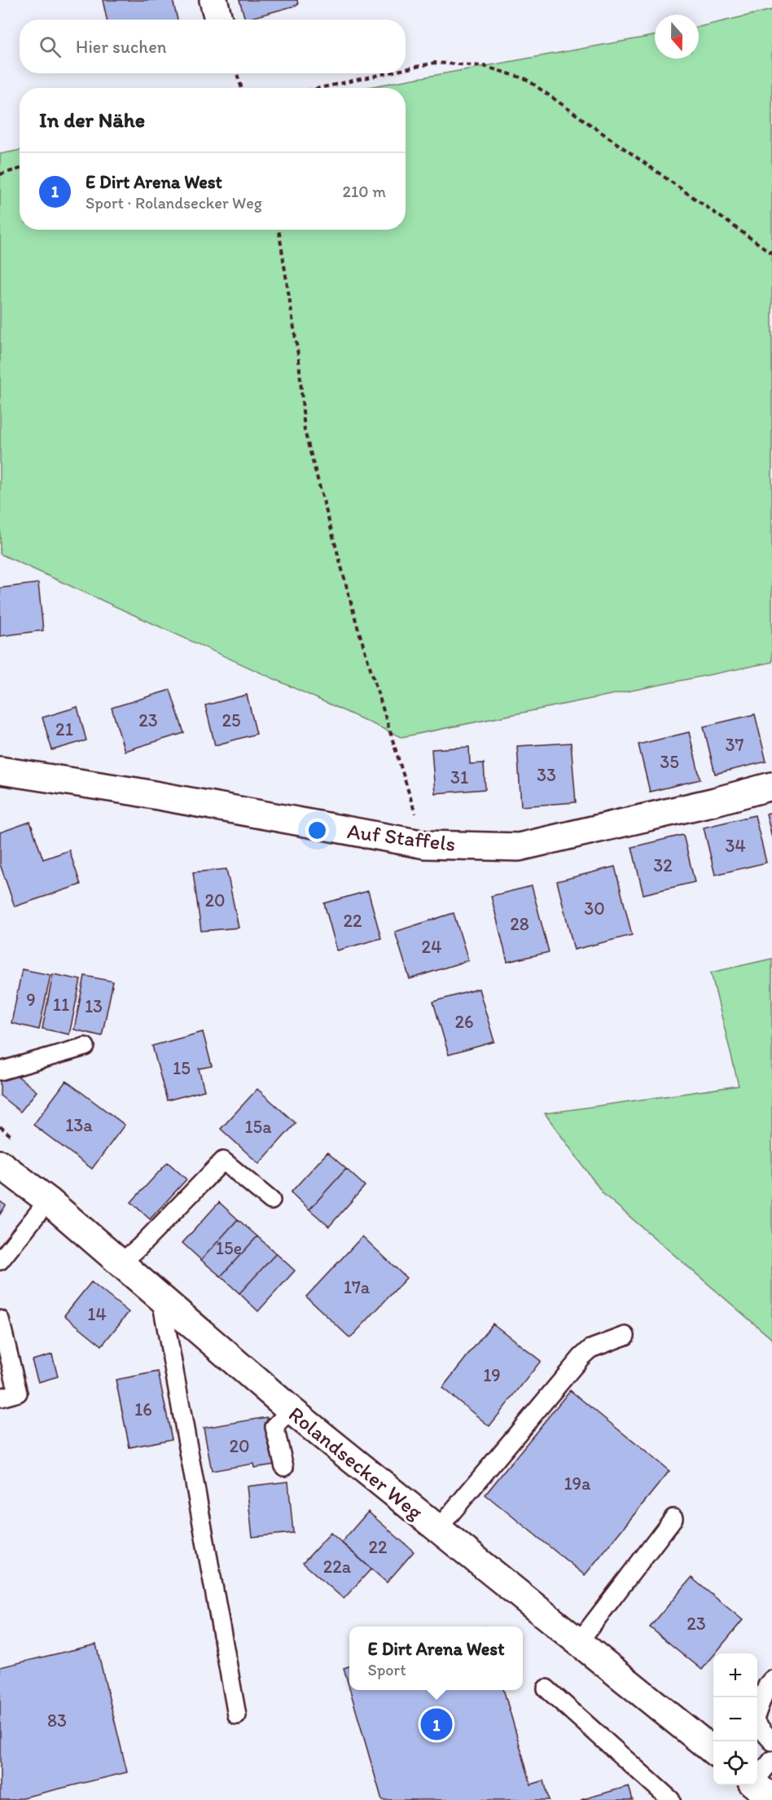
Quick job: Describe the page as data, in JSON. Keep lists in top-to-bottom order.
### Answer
{
  "streets": {
    "street": ["Auf Staffels", "Rolandsecker Weg"]
  },
  "house_numbers": [
    "23",
    "25",
    "21",
    "37",
    "35",
    "33",
    "31",
    "34",
    "32",
    "20",
    "30",
    "22",
    "28",
    "24",
    "9",
    "11",
    "13",
    "26",
    "15",
    "13a",
    "15a",
    "15e",
    "17a",
    "14",
    "19",
    "16",
    "20",
    "19a",
    "22",
    "22a",
    "23",
    "83"
  ],
  "north": "bottom",
  "page": {
    "search": "Hier suchen",
    "heading": "In der Nähe",
    "list": [
      {
        "mark": "1",
        "name": "E Dirt Arena West",
        "note": "Sport · Rolandsecker Weg",
        "value": "210 m"
      }
    ],
    "popup": ["E Dirt Arena West", "Sport"],
    "map_buttons": ["+", "−"],
    "pins": "1"
  }
}
